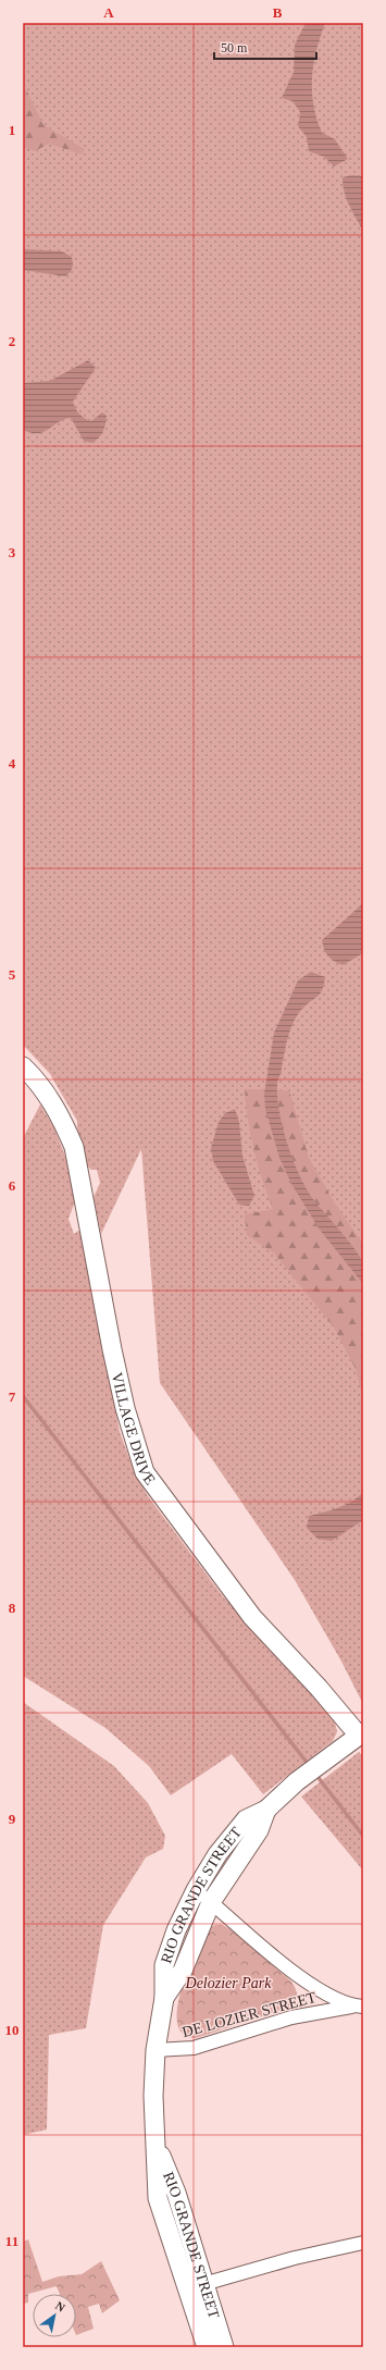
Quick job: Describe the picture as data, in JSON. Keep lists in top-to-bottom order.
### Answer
{
  "streets": {
    "street": ["VILLAGE DRIVE", "RIO GRANDE STREET", "DE LOZIER STREET"]
  },
  "crossings": [
    ["VILLAGE DRIVE", "RIO GRANDE STREET"],
    ["RIO GRANDE STREET", "DE LOZIER STREET"]
  ],
  "parks": ["Delozier Park"],
  "scale_bar": "50 m",
  "north": "top right",
  "grid": {
    "columns": ["A", "B"],
    "rows": [
      "1",
      "2",
      "3",
      "4",
      "5",
      "6",
      "7",
      "8",
      "9",
      "10",
      "11"
    ]
  }
}
